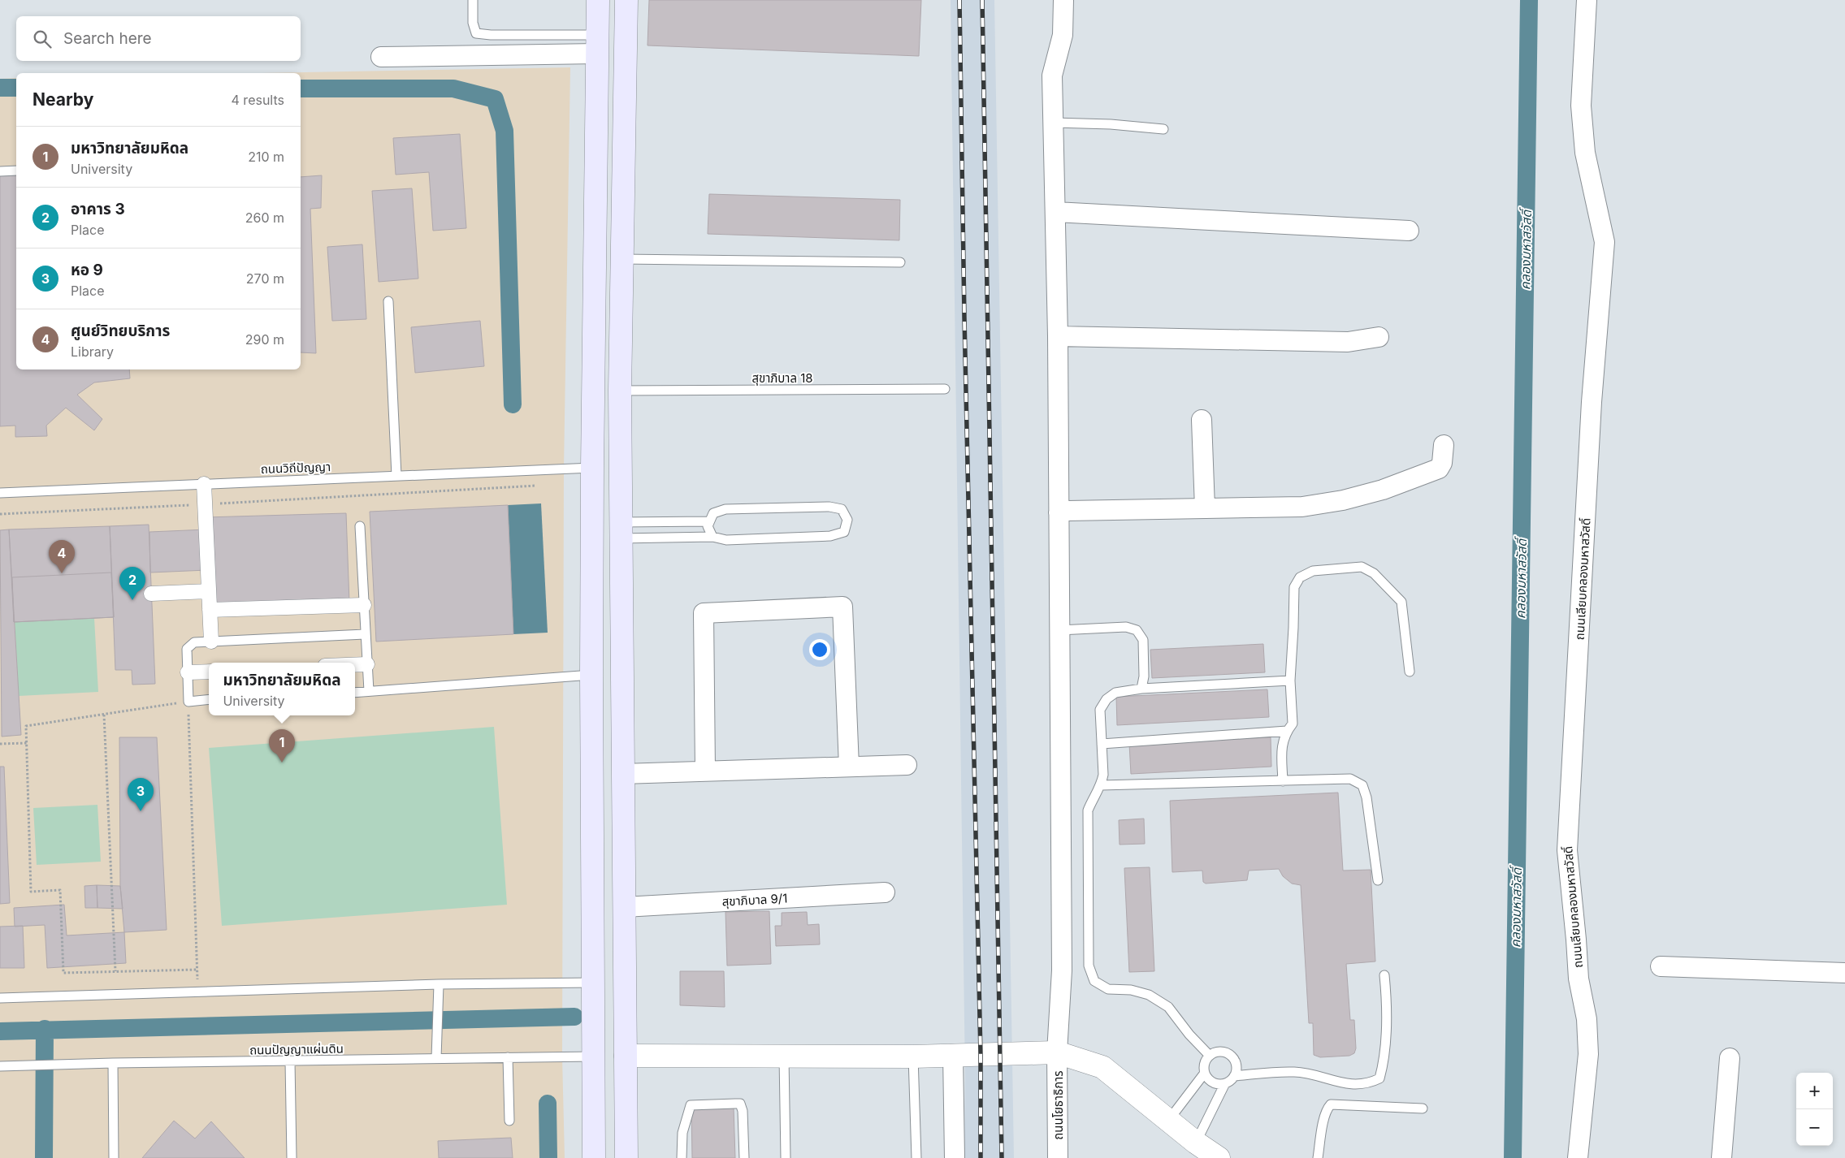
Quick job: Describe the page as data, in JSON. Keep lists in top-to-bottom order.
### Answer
{
  "streets": {
    "street": ["ถนนเลียบคลองมหาสวัสดิ์", "สุขาภิบาล 9/1", "ถนนโยธาธิการ"],
    "lane": ["สุขาภิบาล 18", "ถนนวิถีปัญญา", "ถนนปัญญาแผ่นดิน"]
  },
  "water": ["คลองมหาสวัสดิ์"],
  "page": {
    "search": "Search here",
    "heading": ["Nearby", "4 results"],
    "list": [
      {
        "mark": "1",
        "name": "มหาวิทยาลัยมหิดล",
        "note": "University",
        "value": "210 m"
      },
      {
        "mark": "2",
        "name": "อาคาร 3",
        "note": "Place",
        "value": "260 m"
      },
      {
        "mark": "3",
        "name": "หอ 9",
        "note": "Place",
        "value": "270 m"
      },
      {
        "mark": "4",
        "name": "ศูนย์วิทยบริการ",
        "note": "Library",
        "value": "290 m"
      }
    ],
    "pins": [
      "4",
      "2",
      "1",
      "3"
    ],
    "popup": ["มหาวิทยาลัยมหิดล", "University"],
    "map_buttons": ["+", "−"]
  }
}
